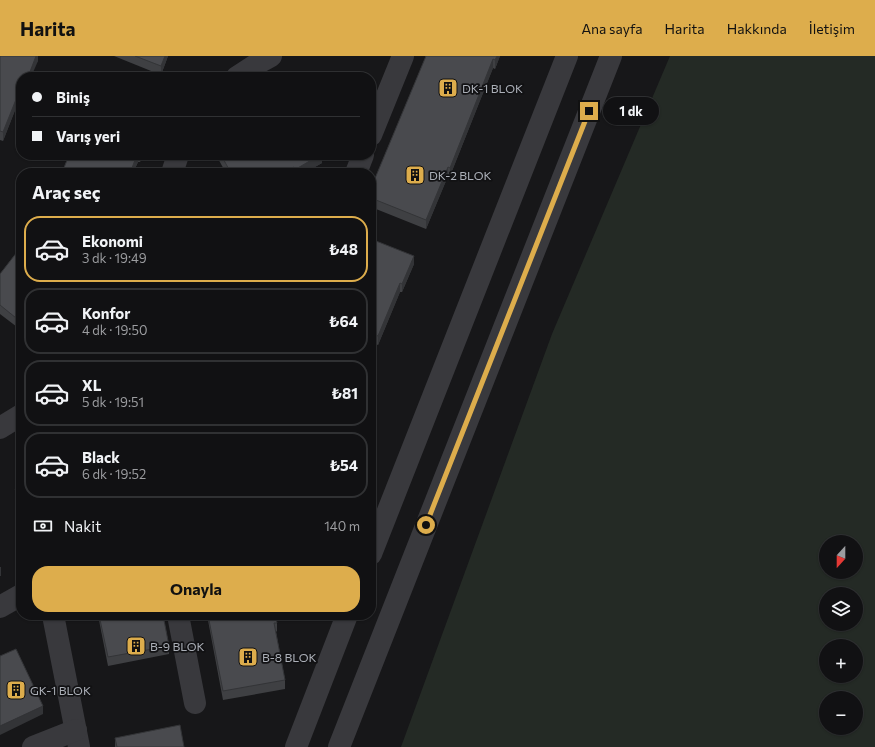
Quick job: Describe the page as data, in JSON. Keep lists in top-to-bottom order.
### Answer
{
  "places": {
    "building": [
      "DK-1 BLOK",
      "DK-2 BLOK",
      "B-9 BLOK",
      "B-8 BLOK",
      "GK-1 BLOK"
    ]
  },
  "north": "bottom",
  "page": {
    "header": "Harita",
    "nav": [
      "Ana sayfa",
      "Harita",
      "Hakkında",
      "İletişim"
    ],
    "banner": ["Biniş", "Varış yeri"],
    "bubble": "1 dk",
    "heading": "Araç seç",
    "list": [
      {
        "name": "Ekonomi",
        "note": "3 dk · 19:49",
        "value": "₺48"
      },
      {
        "name": "Konfor",
        "note": "4 dk · 19:50",
        "value": "₺64"
      },
      {
        "name": "XL",
        "note": "5 dk · 19:51",
        "value": "₺81"
      },
      {
        "name": "Black",
        "note": "6 dk · 19:52",
        "value": "₺54"
      }
    ],
    "pay": ["Nakit", "140 m"],
    "map_buttons": ["+", "−"],
    "buttons": "Onayla"
  }
}
